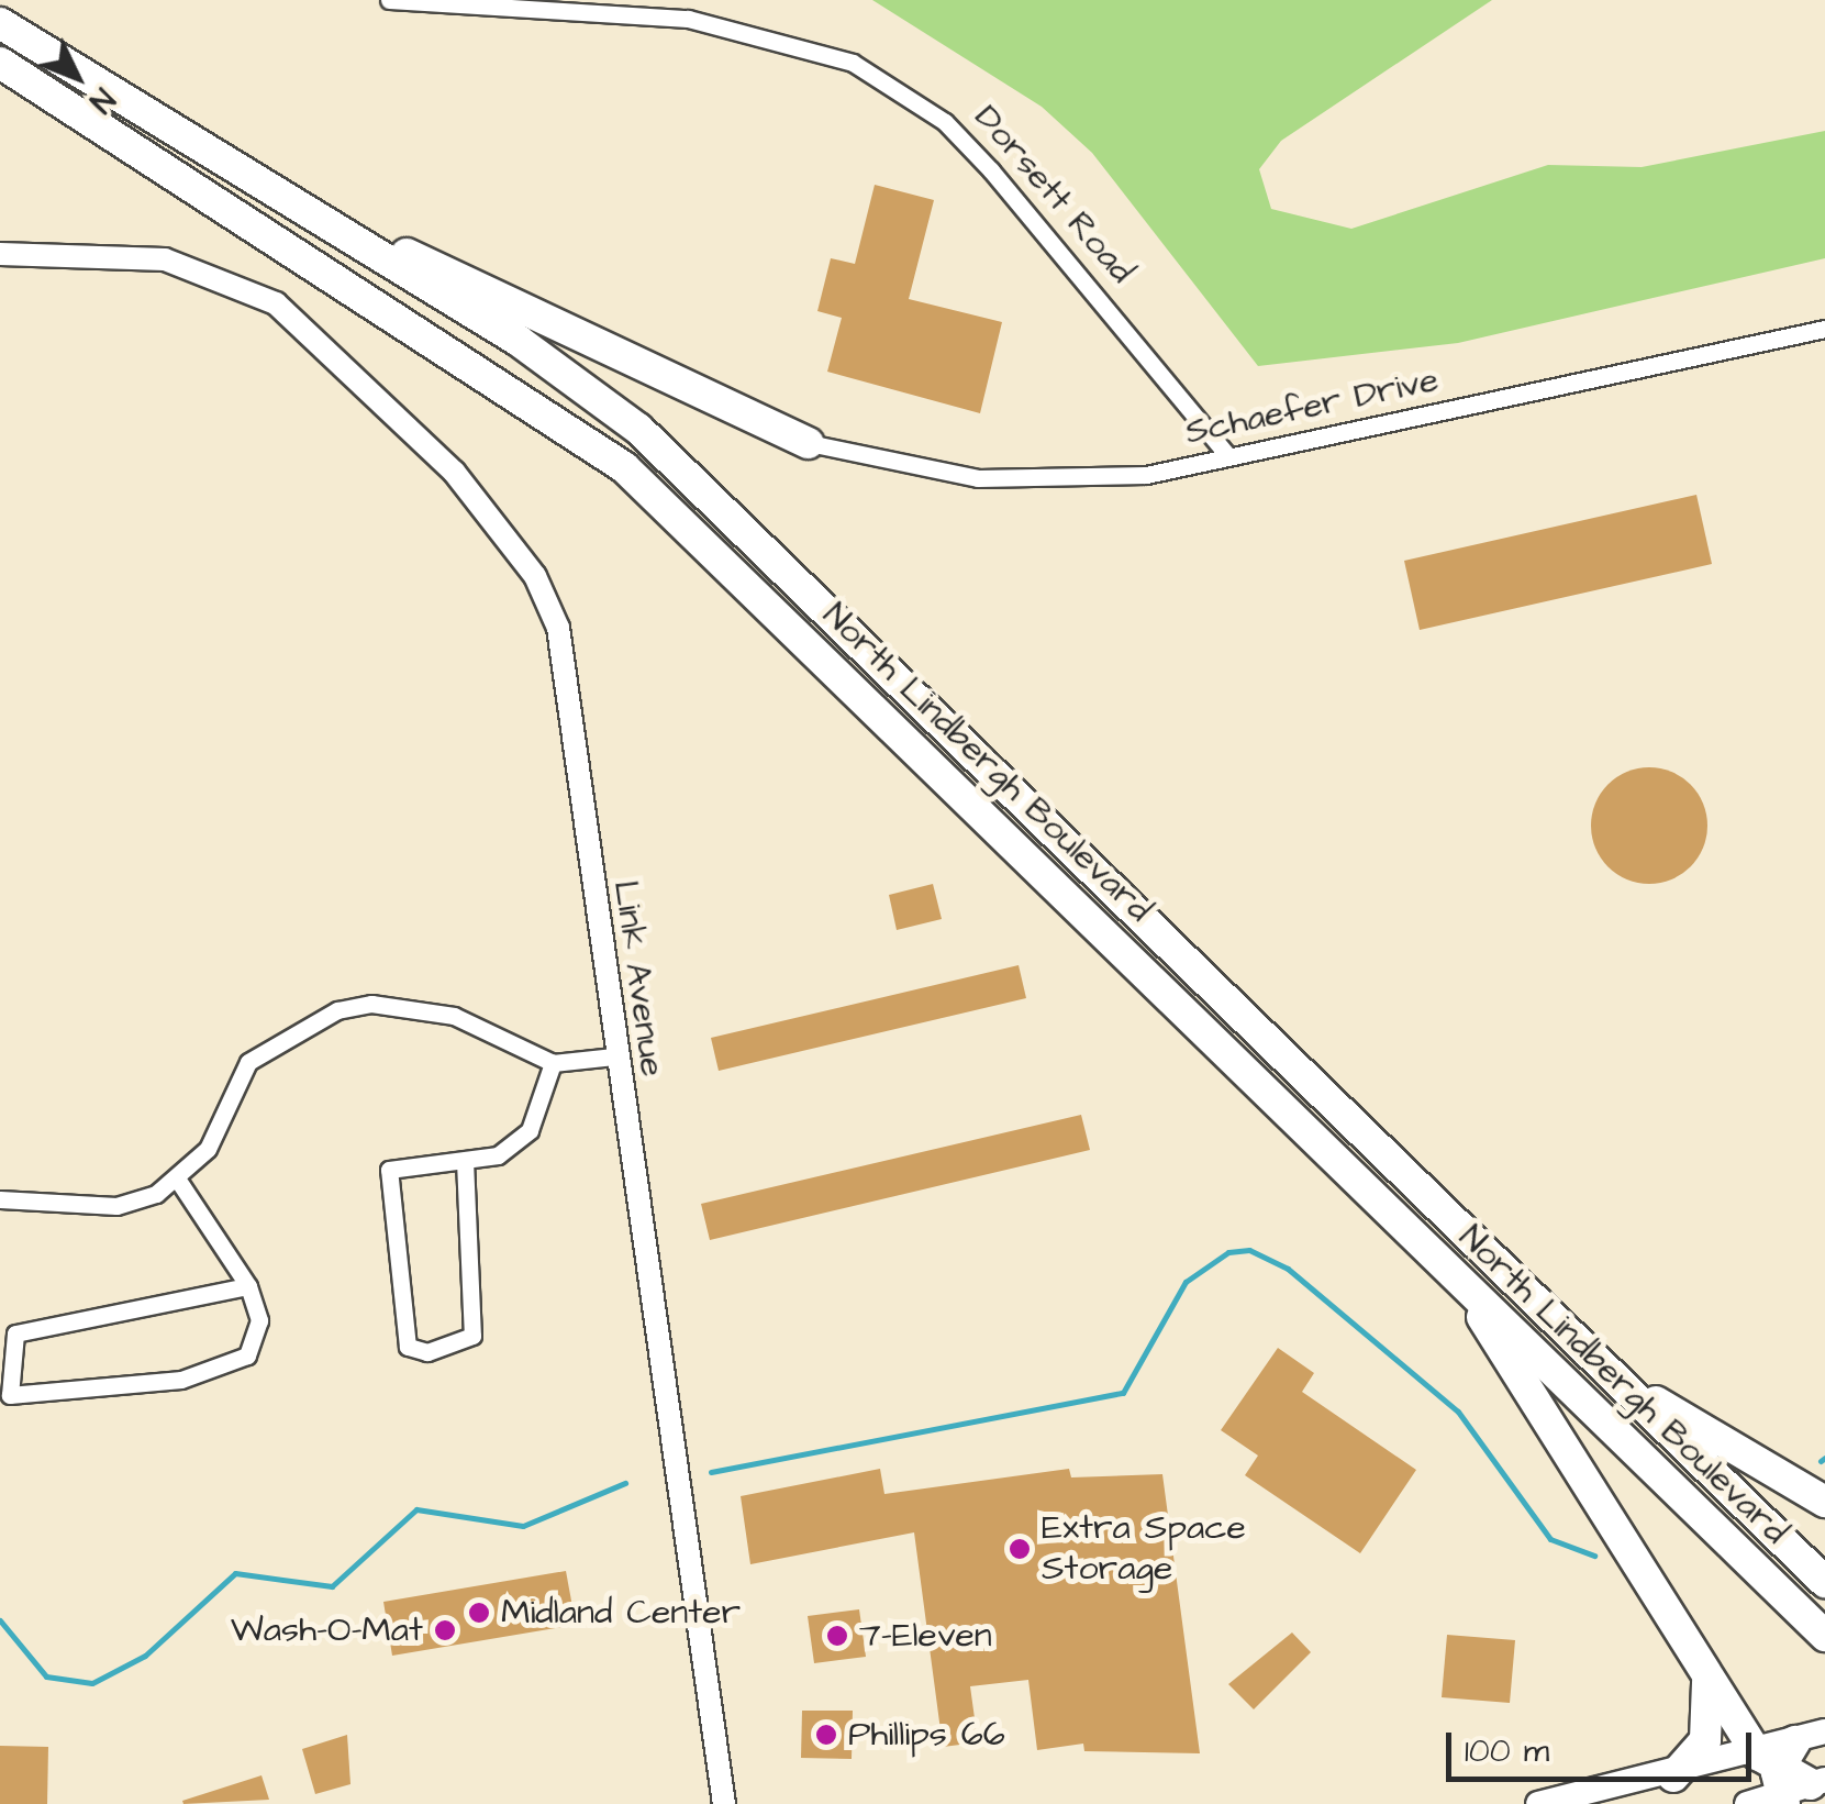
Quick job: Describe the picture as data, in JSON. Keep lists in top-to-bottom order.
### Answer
{
  "streets": {
    "highway": ["North Lindbergh Boulevard"],
    "street": ["Dorsett Road", "Schaefer Drive", "Link Avenue"]
  },
  "crossings": [
    ["Dorsett Road", "Schaefer Drive"]
  ],
  "places": [
    "Extra Space Storage",
    "Midland Center",
    "Wash-O-Mat",
    "7-Eleven",
    "Phillips 66"
  ],
  "scale_bar": "100 m",
  "north": "bottom right"
}
